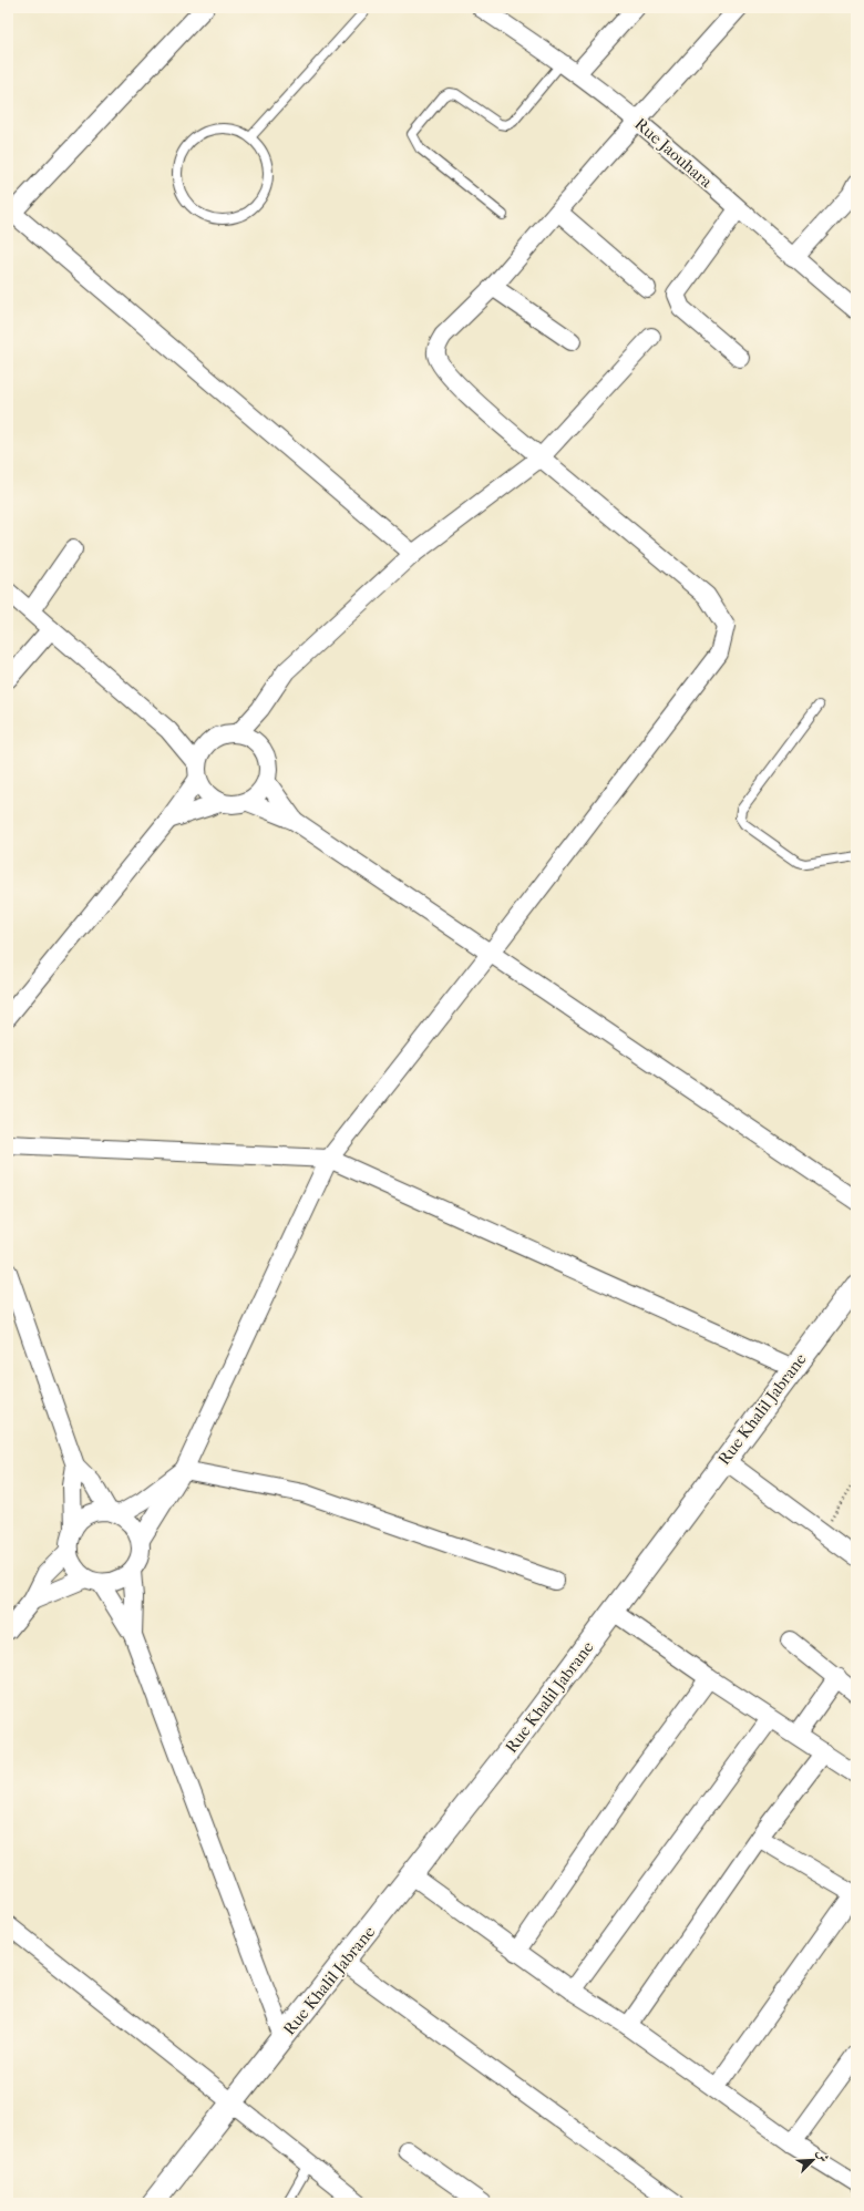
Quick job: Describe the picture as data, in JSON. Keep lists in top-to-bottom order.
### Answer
{
  "streets": {
    "street": ["Rue Jaouhara", "Rue Khalil Jabrane"]
  },
  "north": "top right"
}
